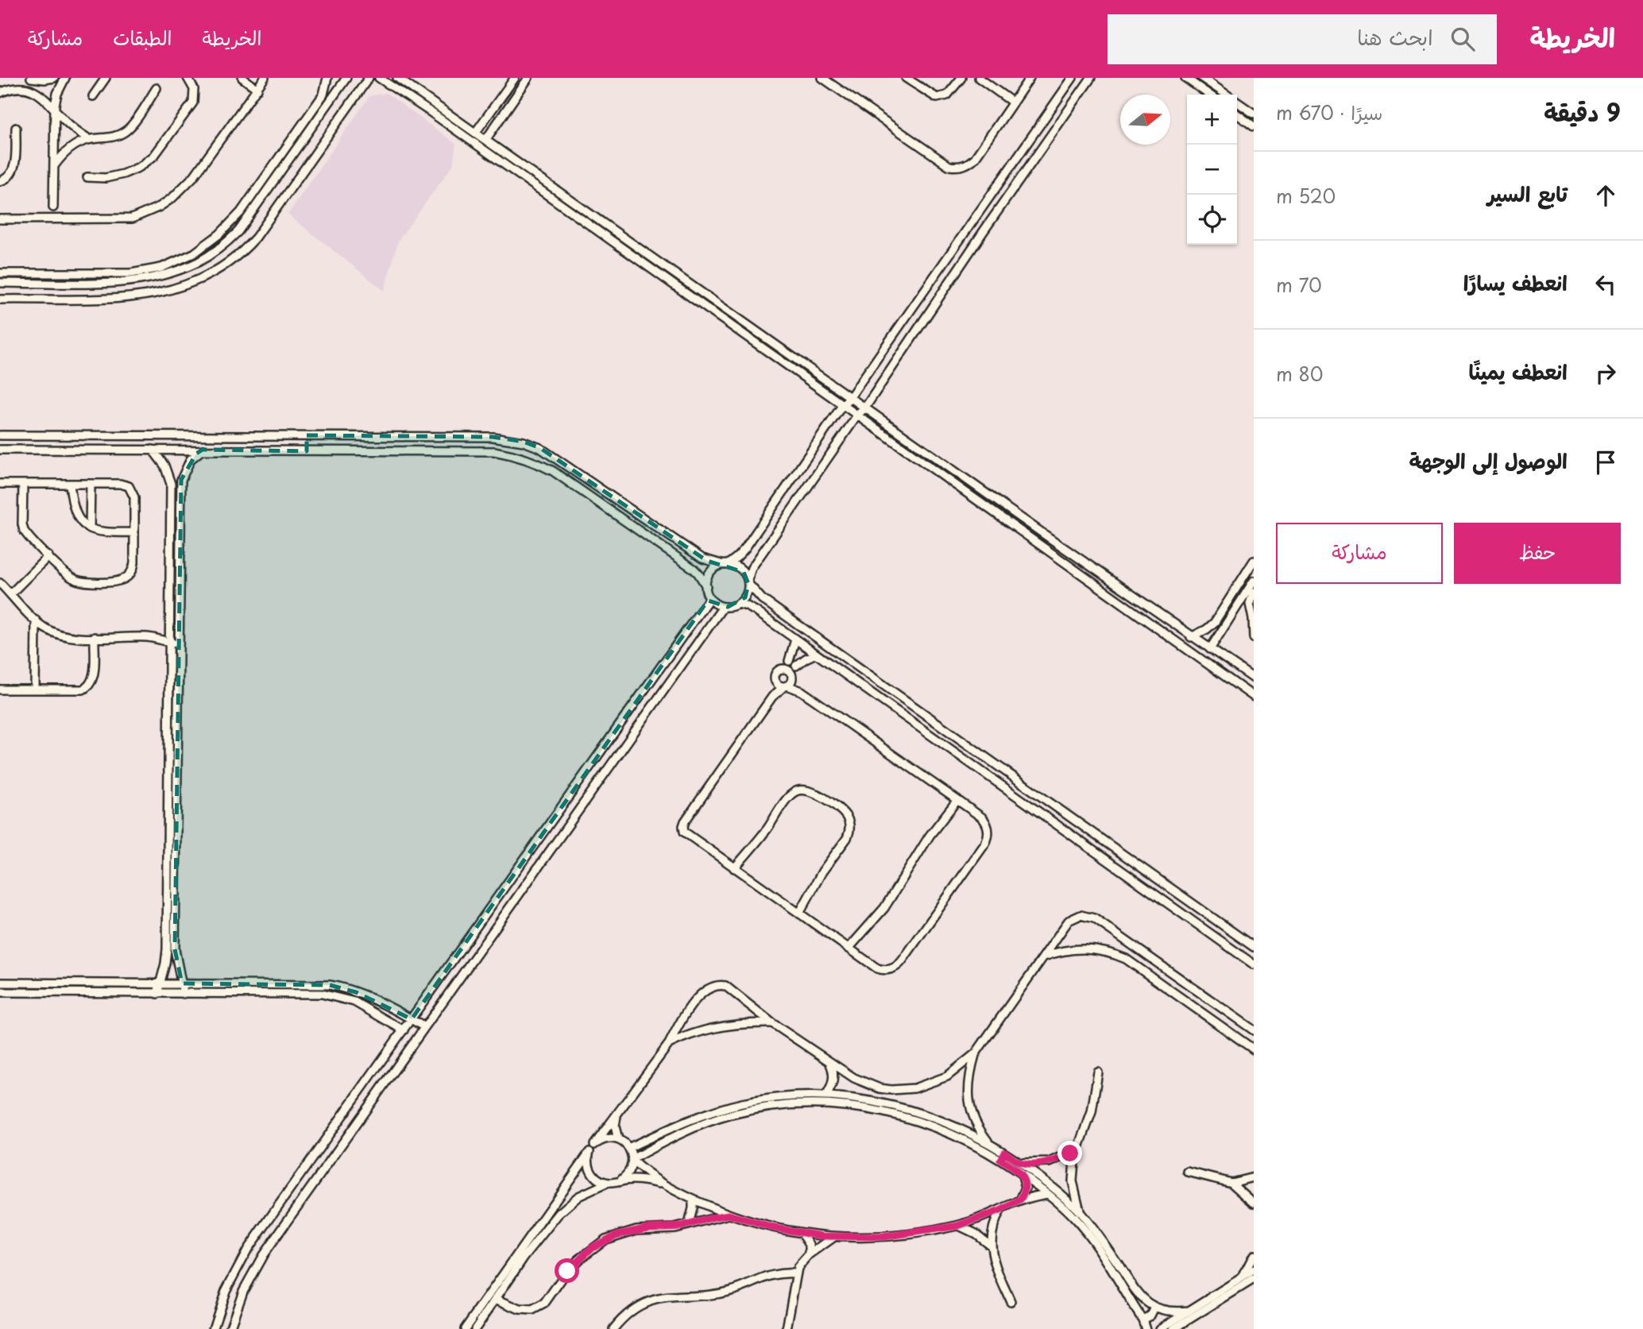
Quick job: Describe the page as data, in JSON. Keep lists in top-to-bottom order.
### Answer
{
  "north": "right",
  "page": {
    "header": "الخريطة",
    "search": "ابحث هنا",
    "nav": ["الخريطة", "الطبقات", "مشاركة"],
    "heading": ["9 دقيقة", "سيرًا · 670 m"],
    "map_buttons": ["+", "−"],
    "list": [
      ["تابع السير", "520 m"],
      ["انعطف يسارًا", "70 m"],
      ["انعطف يمينًا", "80 m"],
      "الوصول إلى الوجهة"
    ],
    "buttons": ["حفظ", "مشاركة"]
  }
}
